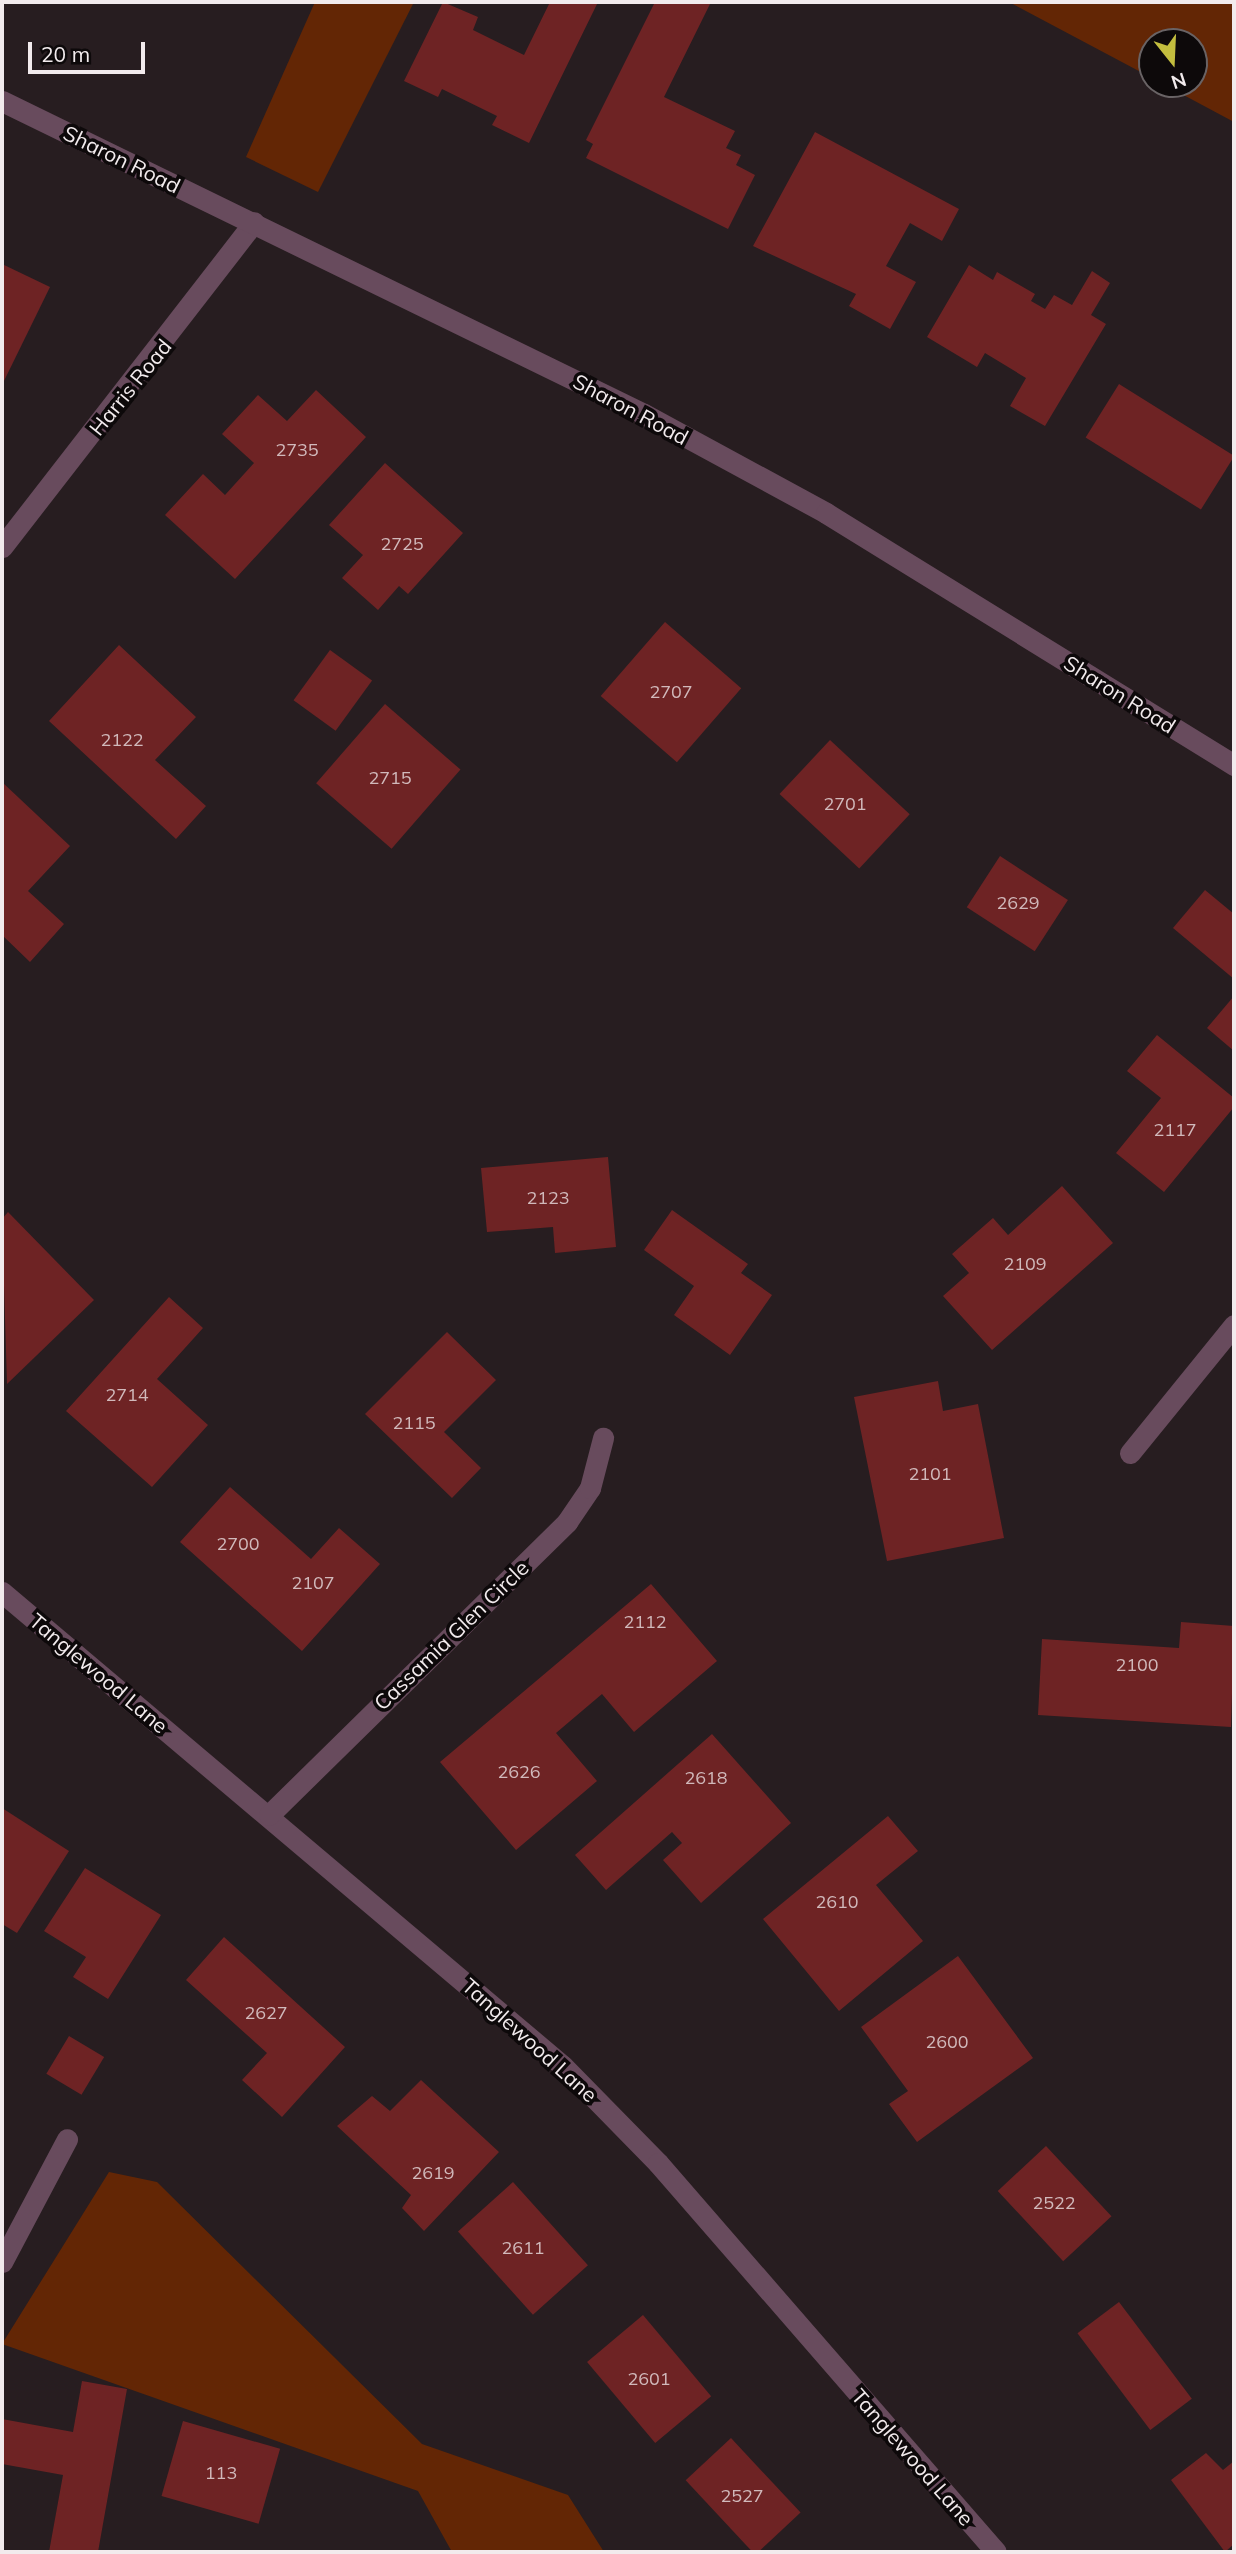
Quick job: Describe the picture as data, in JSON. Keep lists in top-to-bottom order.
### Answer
{
  "streets": {
    "street": [
      "Sharon Road",
      "Harris Road",
      "Cassamia Glen Circle",
      "Tanglewood Lane"
    ]
  },
  "crossings": [
    ["Sharon Road", "Harris Road"],
    ["Cassamia Glen Circle", "Tanglewood Lane"]
  ],
  "house_numbers": [
    "2735",
    "2725",
    "2707",
    "2122",
    "2715",
    "2701",
    "2629",
    "2117",
    "2123",
    "2109",
    "2714",
    "2115",
    "2101",
    "2700",
    "2107",
    "2112",
    "2100",
    "2626",
    "2618",
    "2610",
    "2627",
    "2600",
    "2619",
    "2522",
    "2611",
    "2601",
    "113",
    "2527"
  ],
  "scale_bar": "20 m",
  "north": "bottom"
}
